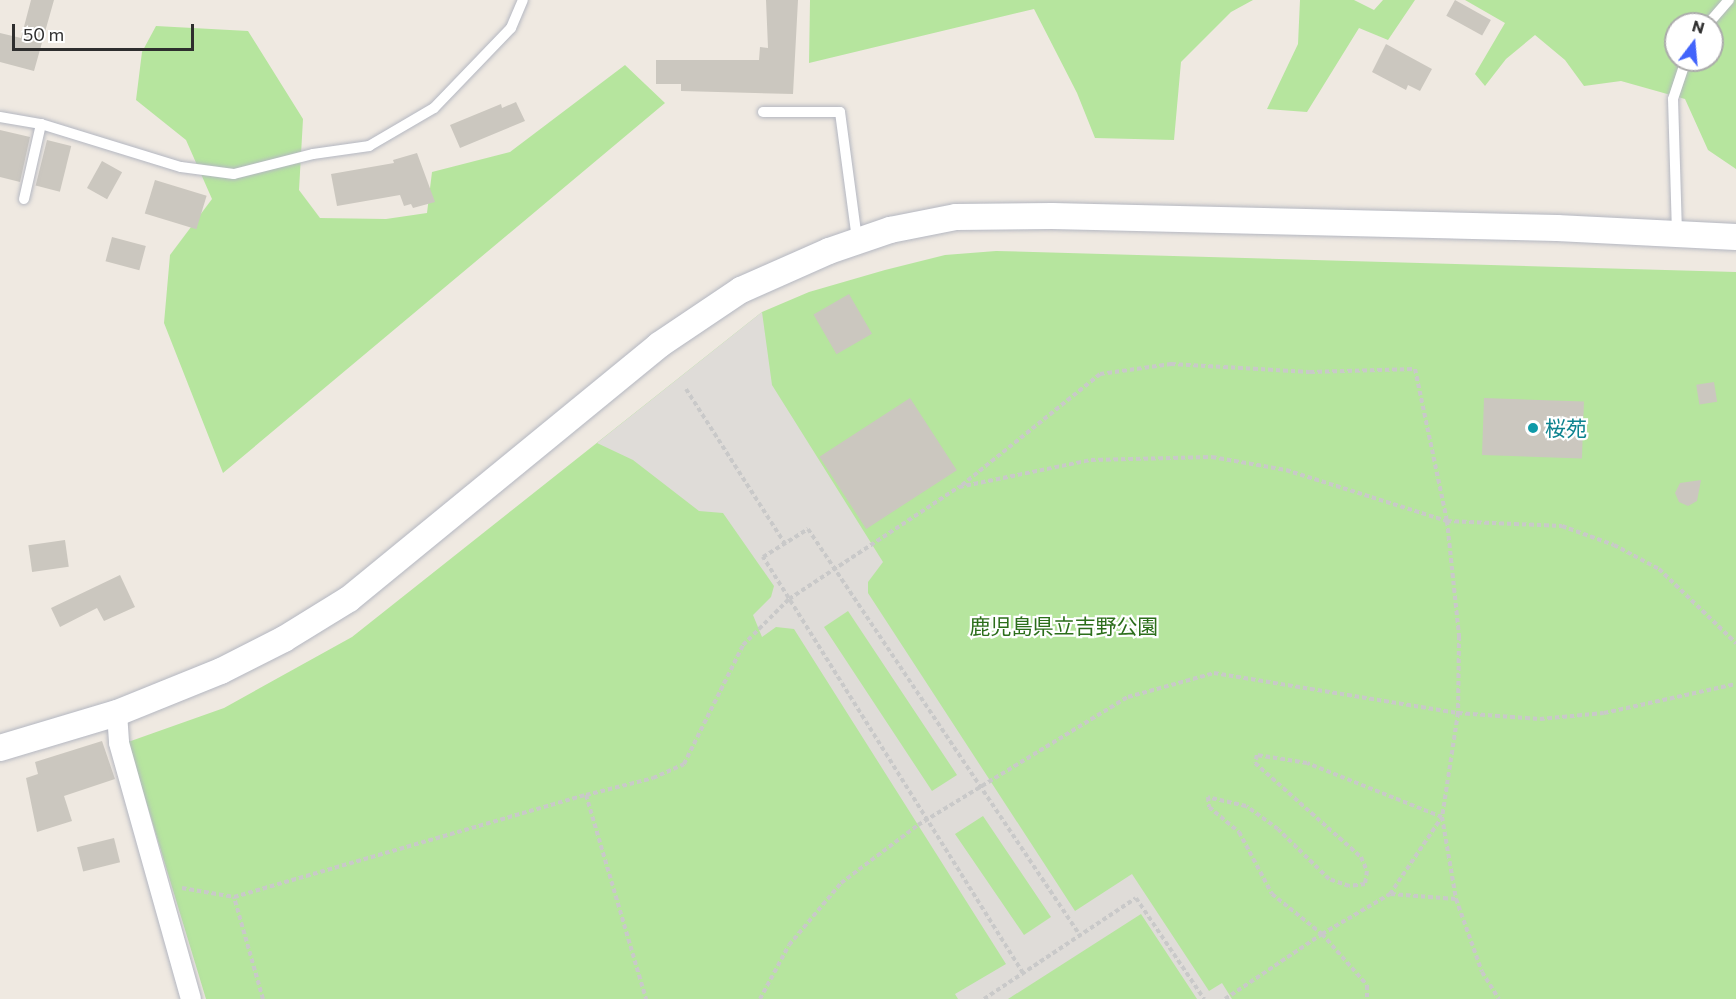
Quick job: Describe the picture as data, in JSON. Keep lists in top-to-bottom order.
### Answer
{
  "parks": ["鹿児島県立吉野公園"],
  "places": ["桜苑"],
  "scale_bar": "50 m",
  "north": "top"
}
